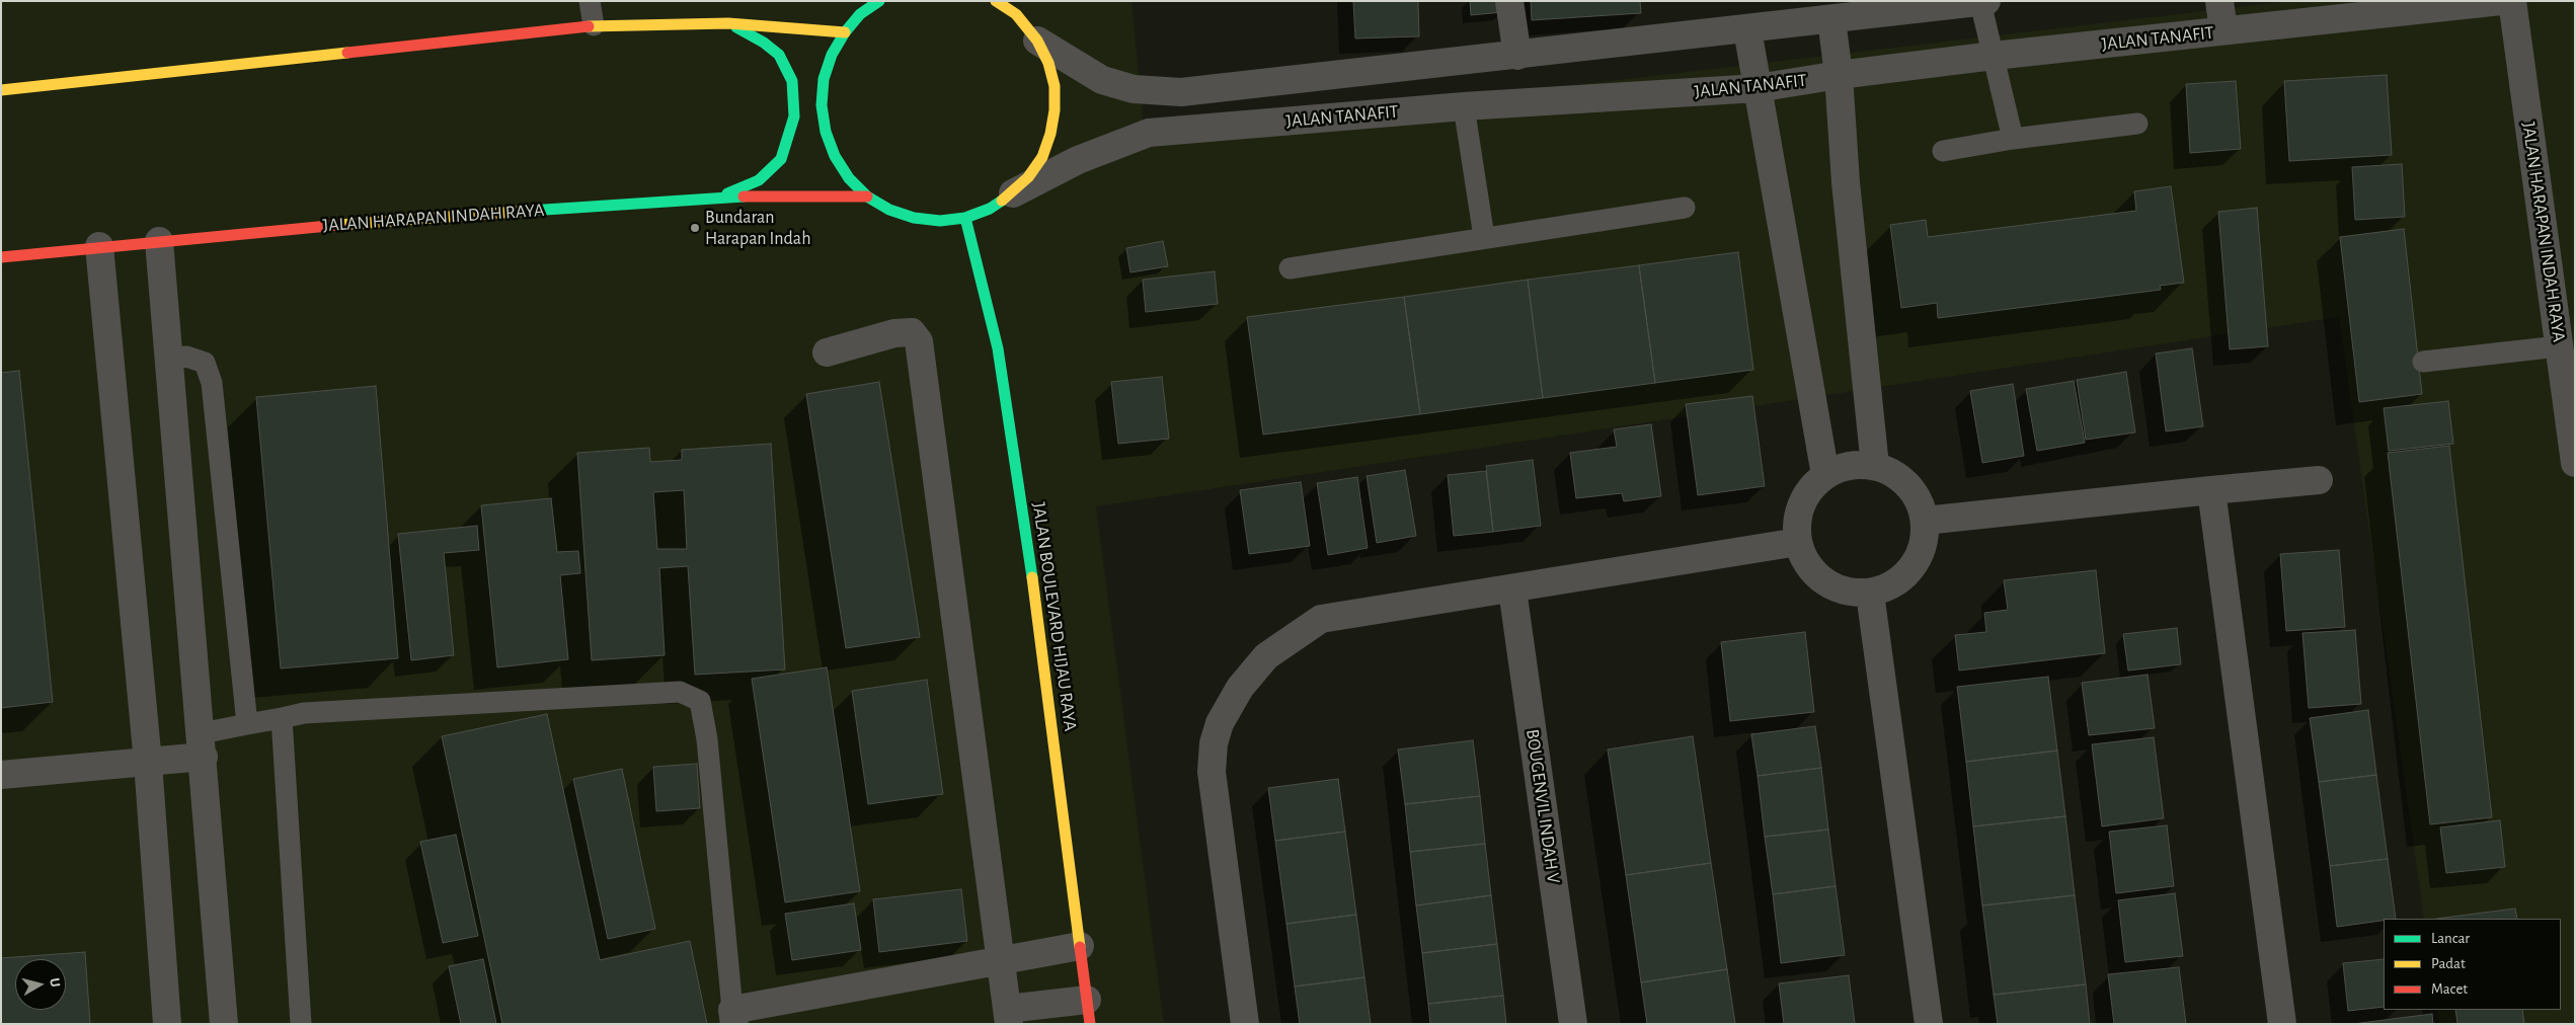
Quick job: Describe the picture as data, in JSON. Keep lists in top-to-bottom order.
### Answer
{
  "streets": {
    "street": [
      "JALAN TANAFIT",
      "JALAN HARAPAN INDAH RAYA",
      "JALAN BOULEVARD HIJAU RAYA",
      "BOUGENVIL INDAH V"
    ]
  },
  "places": ["Bundaran Harapan Indah"],
  "legend": ["Lancar", "Padat", "Macet"],
  "north": "right"
}
